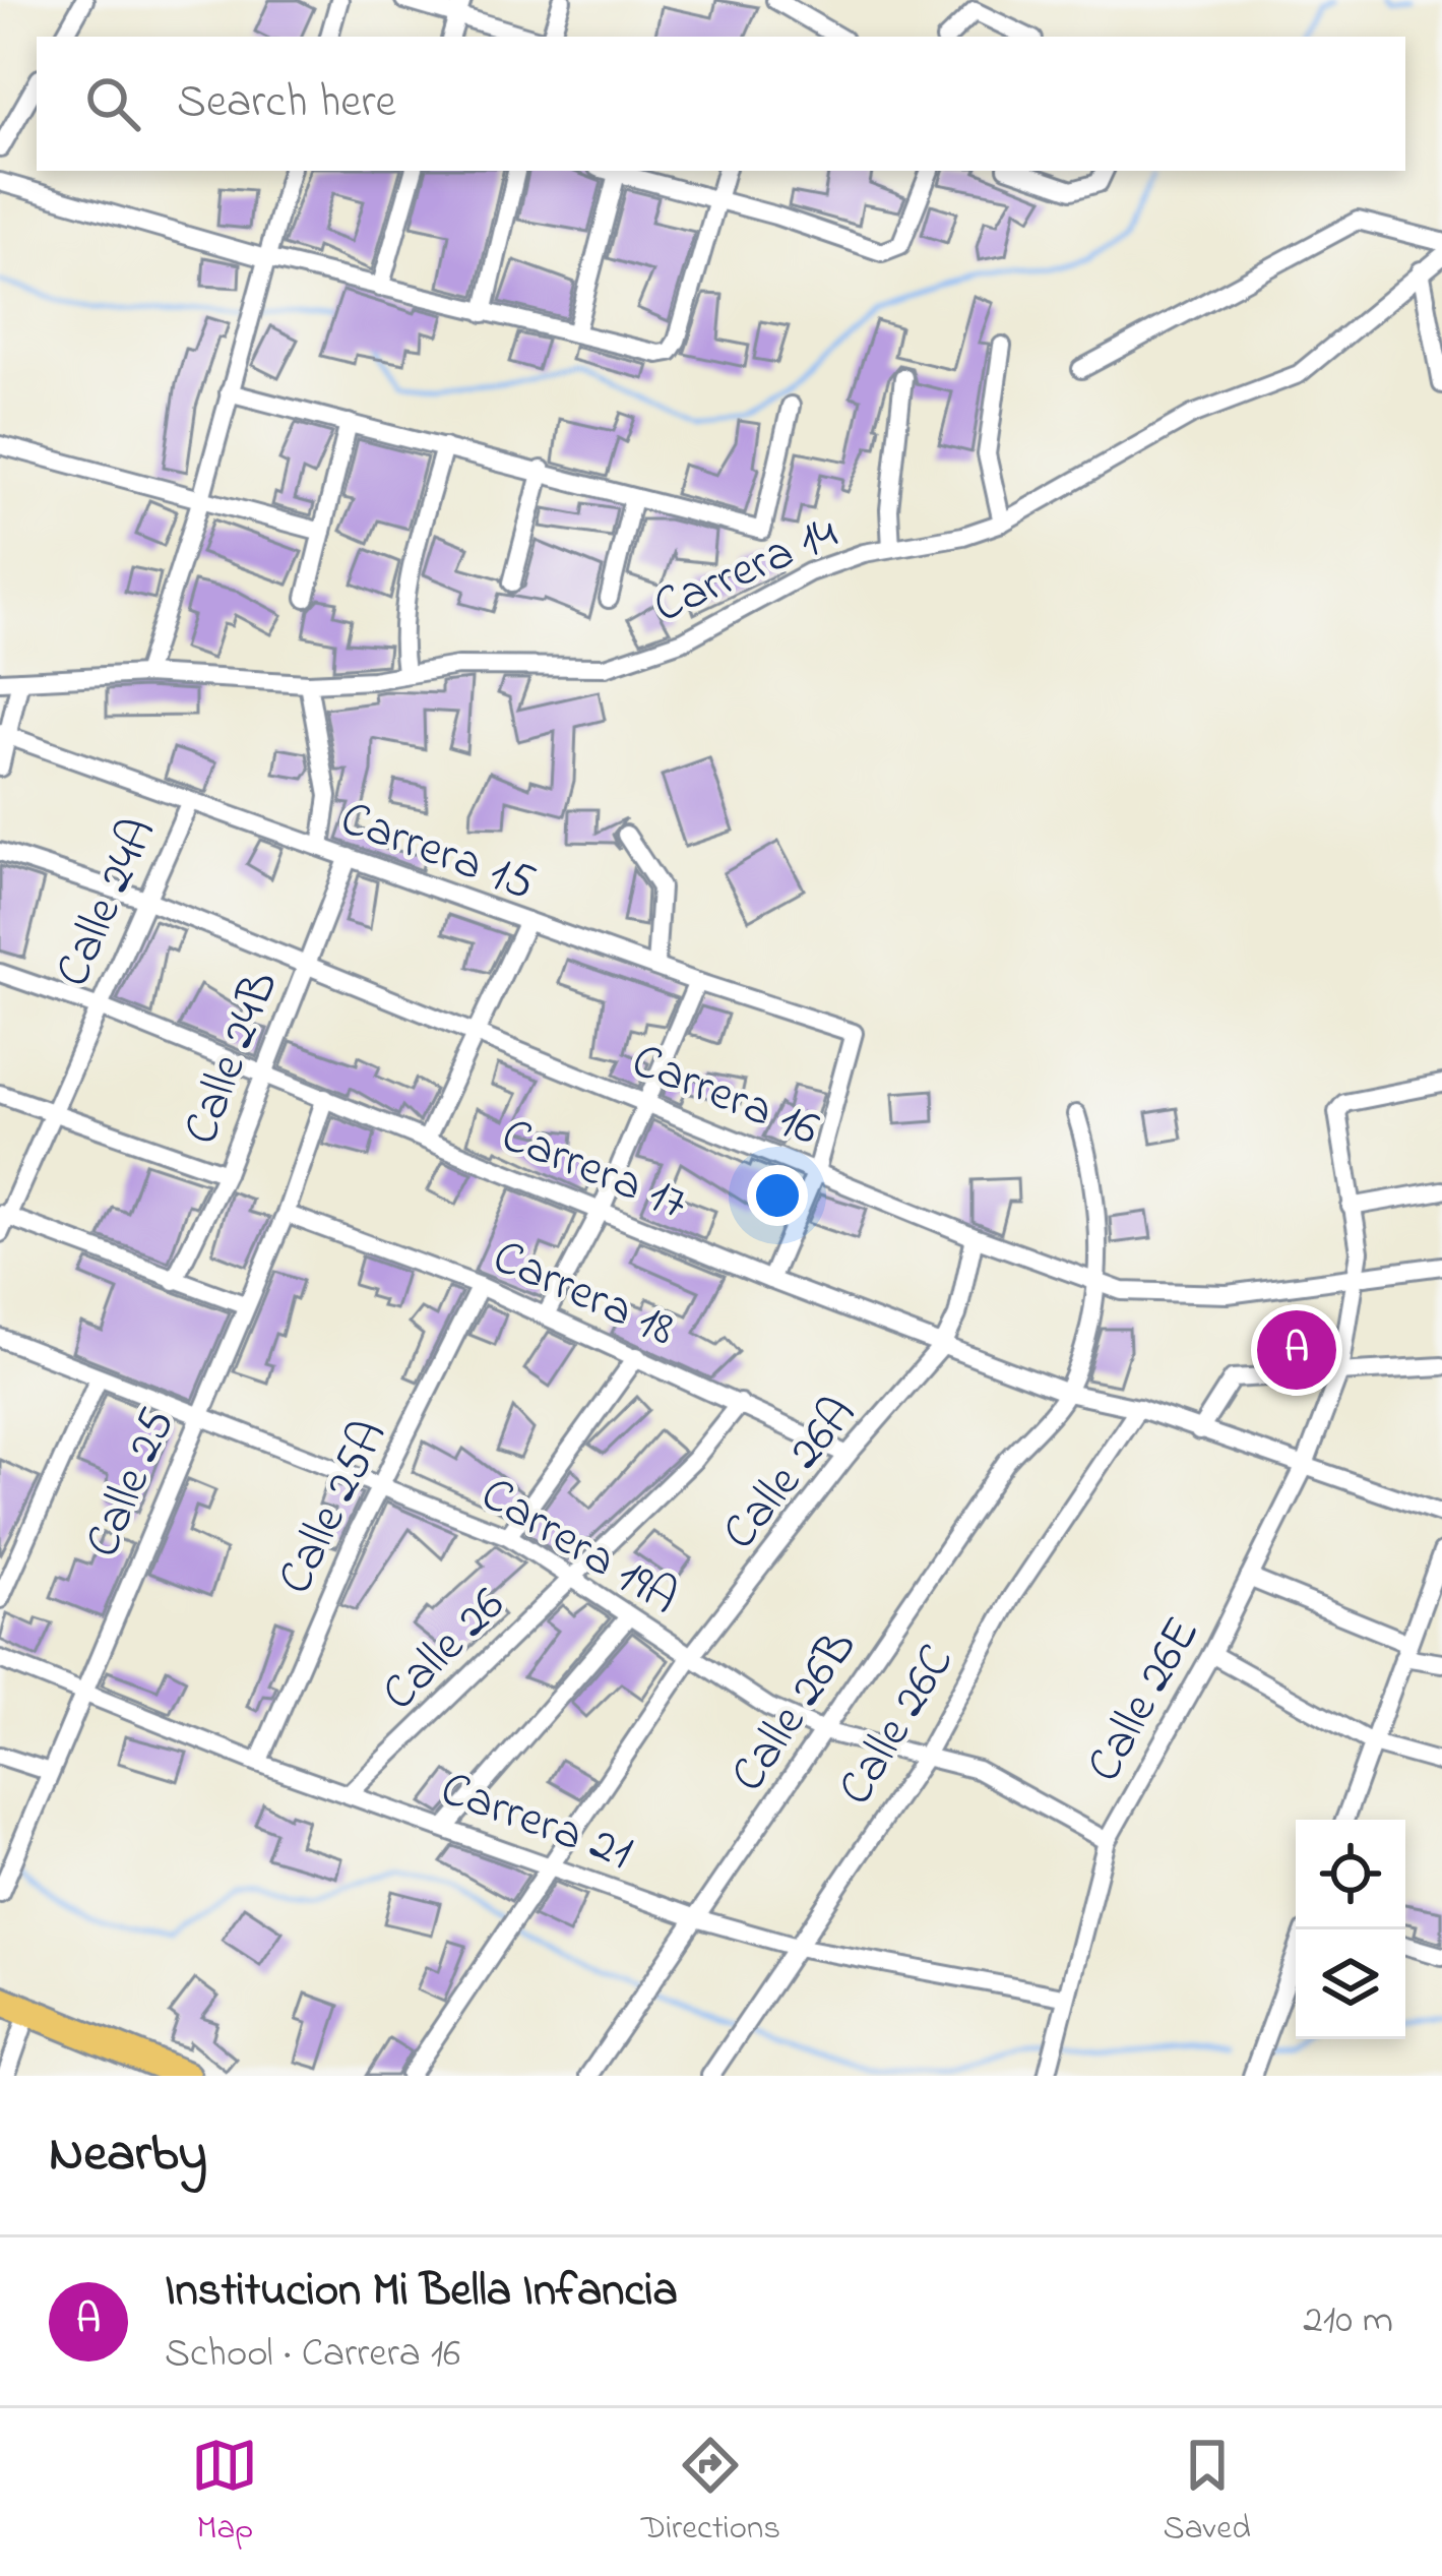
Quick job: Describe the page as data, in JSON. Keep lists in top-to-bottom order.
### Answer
{
  "streets": {
    "street": [
      "Carrera 14",
      "Carrera 15",
      "Calle 24A",
      "Calle 24B",
      "Carrera 16",
      "Carrera 17",
      "Carrera 18",
      "Calle 26A",
      "Calle 25",
      "Calle 25A",
      "Carrera 19A",
      "Calle 26",
      "Calle 26E",
      "Calle 26B",
      "Calle 26C",
      "Carrera 21"
    ]
  },
  "crossings": [
    ["Carrera 15", "Calle 24A"],
    ["Carrera 15", "Calle 24B"],
    ["Carrera 15", "Carrera 16"],
    ["Calle 24A", "Carrera 16"],
    ["Calle 24A", "Carrera 17"],
    ["Calle 24B", "Carrera 16"],
    ["Calle 24B", "Carrera 17"],
    ["Carrera 16", "Calle 26E"],
    ["Carrera 17", "Calle 26A"],
    ["Carrera 17", "Calle 25"],
    ["Carrera 17", "Calle 26E"],
    ["Carrera 17", "Calle 26B"],
    ["Carrera 17", "Calle 26C"],
    ["Carrera 18", "Calle 26A"],
    ["Carrera 18", "Calle 25"],
    ["Carrera 18", "Calle 25A"],
    ["Carrera 18", "Calle 26"],
    ["Calle 26A", "Carrera 19A"],
    ["Calle 26A", "Carrera 21"],
    ["Calle 25", "Carrera 19A"],
    ["Calle 25", "Carrera 21"],
    ["Calle 25A", "Carrera 19A"],
    ["Calle 25A", "Carrera 21"],
    ["Carrera 19A", "Calle 26"],
    ["Carrera 19A", "Calle 26E"],
    ["Carrera 19A", "Calle 26B"],
    ["Carrera 19A", "Calle 26C"],
    ["Calle 26", "Carrera 21"],
    ["Calle 26E", "Carrera 21"],
    ["Calle 26B", "Carrera 21"],
    ["Calle 26C", "Carrera 21"]
  ],
  "page": {
    "search": "Search here",
    "pins": "A",
    "heading": "Nearby",
    "list": [
      {
        "mark": "A",
        "name": "Institucion Mi Bella Infancia",
        "note": "School · Carrera 16",
        "value": "210 m"
      }
    ],
    "nav": ["Map", "Directions", "Saved"]
  }
}
